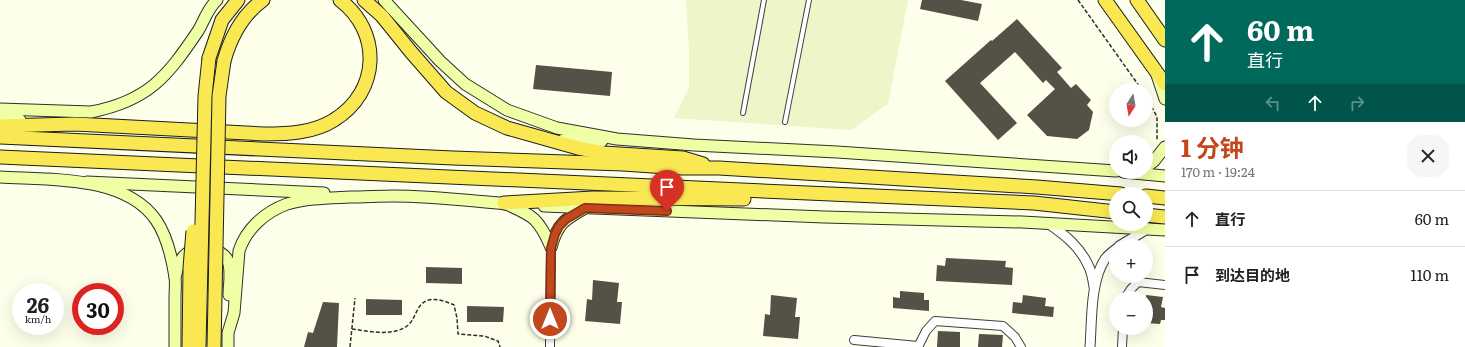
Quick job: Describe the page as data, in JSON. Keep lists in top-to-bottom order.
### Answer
{
  "north": "bottom",
  "page": {
    "turn": ["60 m", "直行"],
    "map_buttons": ["+", "−"],
    "heading": ["1 分钟", "170 m · 19:24"],
    "list": [
      {
        "name": "直行",
        "value": "60 m"
      },
      {
        "name": "到达目的地",
        "value": "110 m"
      }
    ],
    "speed": "26 km/h",
    "limit": "30"
  }
}
